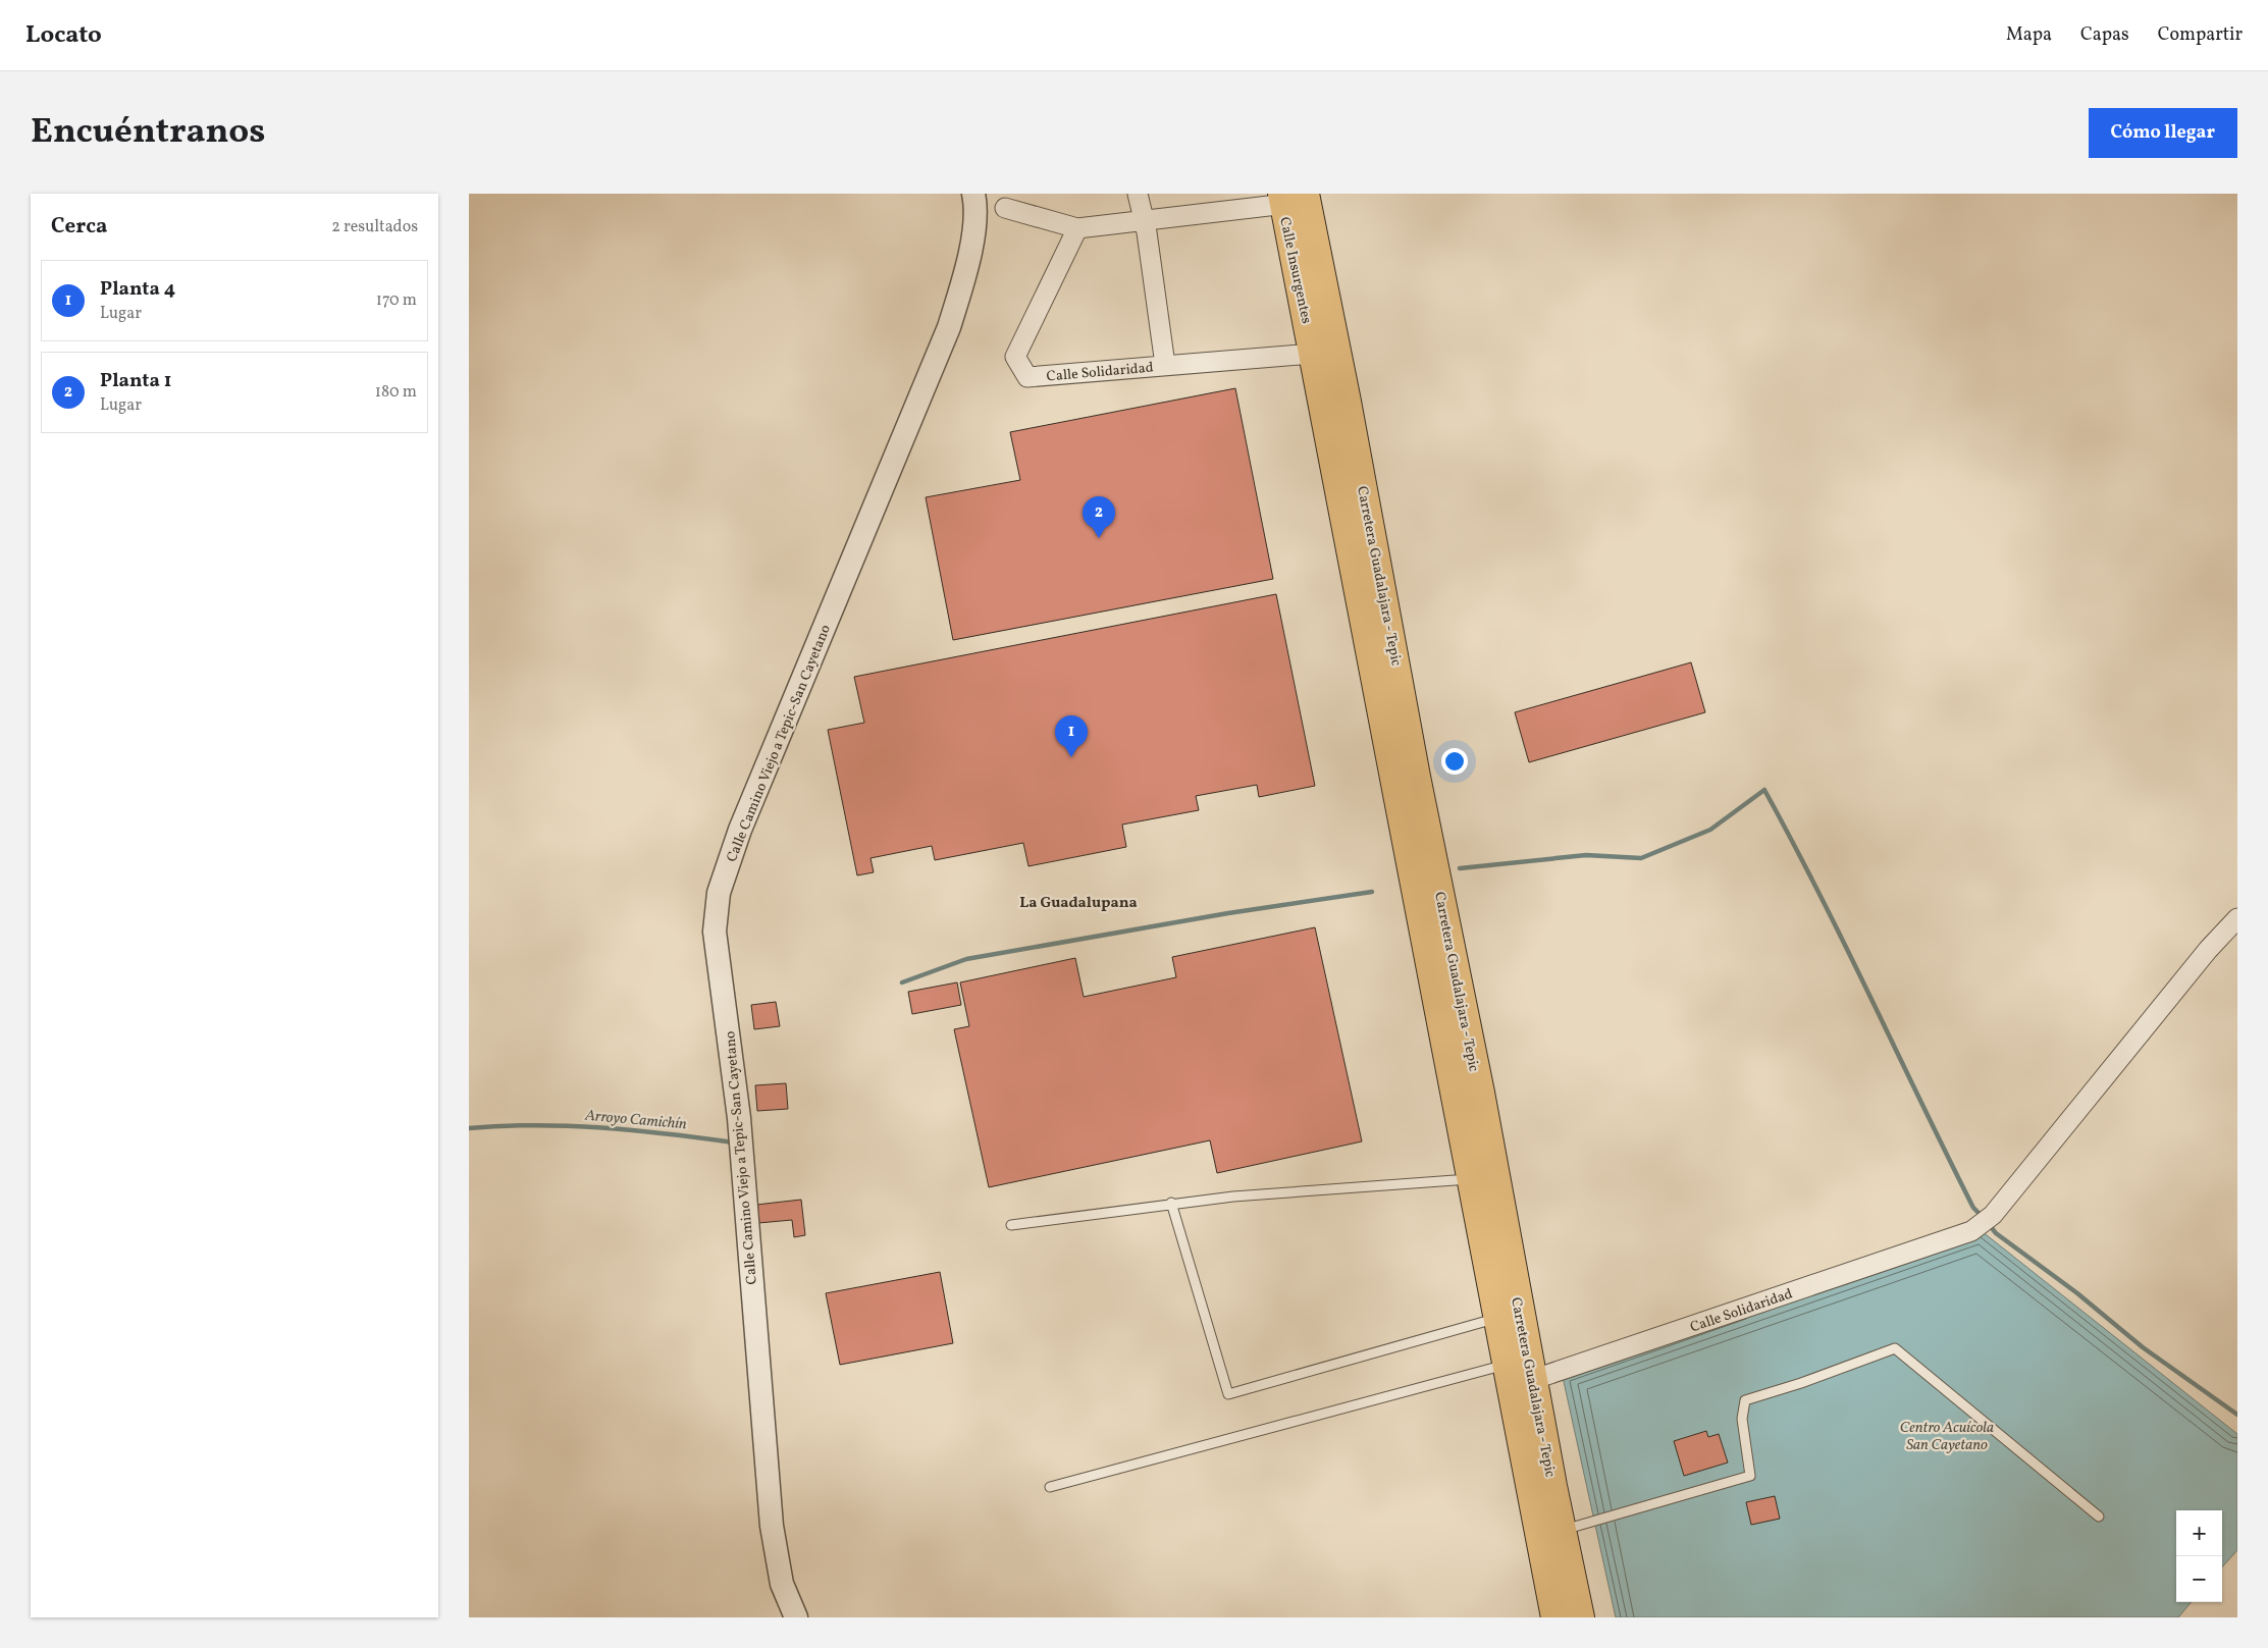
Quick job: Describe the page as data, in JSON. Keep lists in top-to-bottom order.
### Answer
{
  "streets": {
    "highway": ["Calle Insurgentes", "Carretera Guadalajara - Tepic"],
    "street": ["Calle Solidaridad", "Calle Camino Viejo a Tepic-San Cayetano"]
  },
  "crossings": [
    ["Calle Insurgentes", "Calle Solidaridad"],
    ["Calle Insurgentes", "Carretera Guadalajara - Tepic"],
    ["Calle Solidaridad", "Carretera Guadalajara - Tepic"]
  ],
  "districts": ["La Guadalupana"],
  "water": ["Arroyo Camichín", "Centro Acuícola San Cayetano"],
  "page": {
    "header": "Locato",
    "nav": ["Mapa", "Capas", "Compartir"],
    "title": "Encuéntranos",
    "buttons": "Cómo llegar",
    "heading": ["Cerca", "2 resultados"],
    "list": [
      {
        "mark": "1",
        "name": "Planta 4",
        "note": "Lugar",
        "value": "170 m"
      },
      {
        "mark": "2",
        "name": "Planta 1",
        "note": "Lugar",
        "value": "180 m"
      }
    ],
    "pins": ["2", "1"],
    "map_buttons": ["+", "−"]
  }
}
